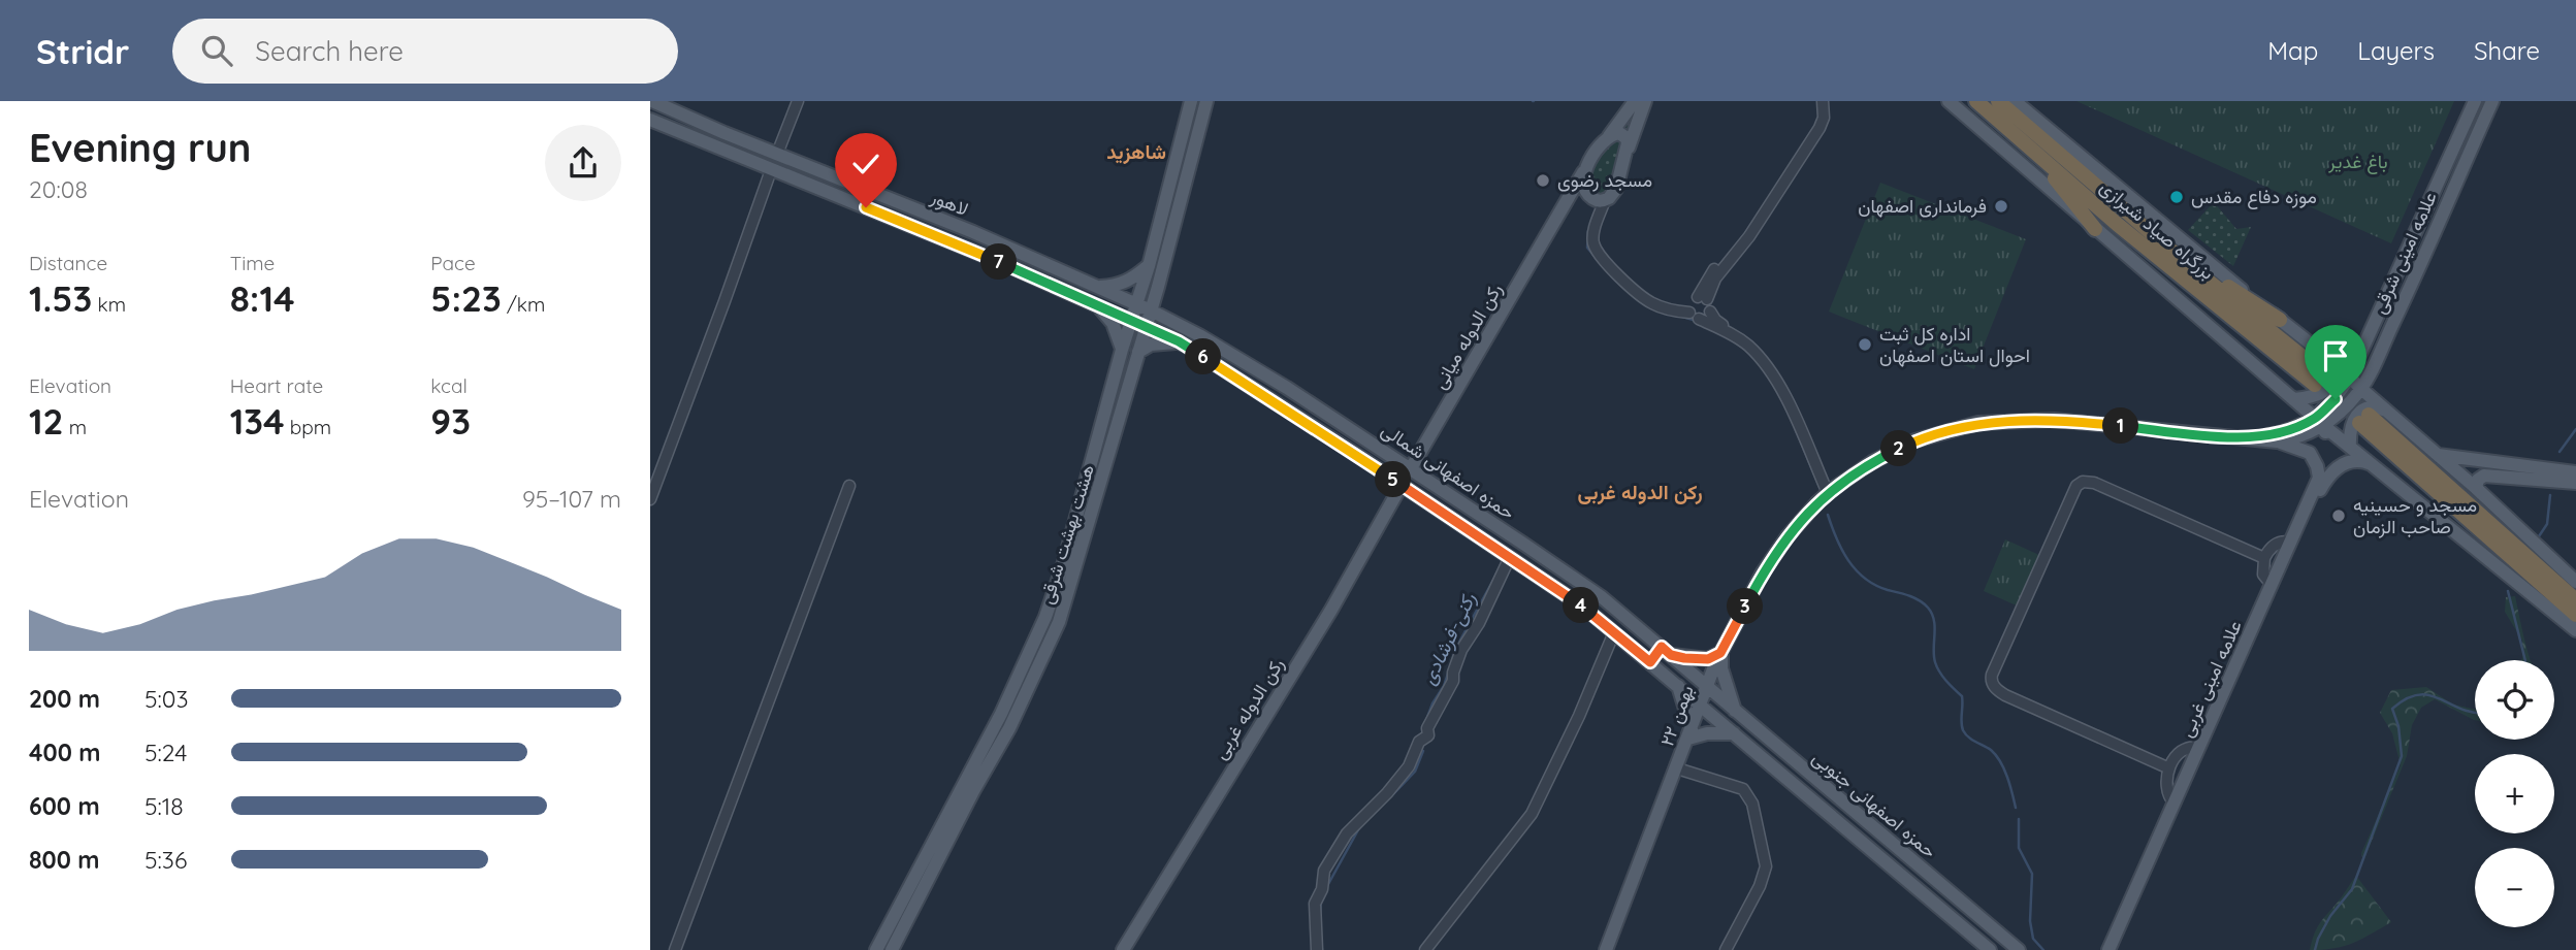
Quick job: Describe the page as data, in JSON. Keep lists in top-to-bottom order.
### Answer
{
  "streets": {
    "highway": ["بزرگراه صیاد شیرازی"],
    "main road": [
      "لاهور",
      "علامه امینی شرقی",
      "رکن الدوله میانی",
      "حمزه اصفهانی شمالی",
      "هشت بهشت شرقی",
      "علامه امینی غربی",
      "رکن الدوله غربی",
      "۲۲ بهمن",
      "حمزه اصفهانی جنوبی"
    ]
  },
  "crossings": [
    ["لاهور", "حمزه اصفهانی شمالی"],
    ["لاهور", "هشت بهشت شرقی"],
    ["رکن الدوله میانی", "حمزه اصفهانی شمالی"],
    ["حمزه اصفهانی شمالی", "هشت بهشت شرقی"],
    ["حمزه اصفهانی شمالی", "رکن الدوله غربی"],
    ["حمزه اصفهانی شمالی", "۲۲ بهمن"],
    ["حمزه اصفهانی شمالی", "حمزه اصفهانی جنوبی"],
    ["علامه امینی غربی", "۲۲ بهمن"],
    ["۲۲ بهمن", "حمزه اصفهانی جنوبی"]
  ],
  "districts": ["شاهزید", "رکن الدوله غربی"],
  "water": ["رکنی-فرشادی"],
  "parks": ["باغ غدیر"],
  "places": [
    "مسجد رضوی",
    "موزه دفاع مقدس",
    "فرمانداری اصفهان",
    "اداره کل ثبت احوال استان اصفهان",
    "مسجد و حسینیه صاحب الزمان"
  ],
  "page": {
    "header": "Stridr",
    "search": "Search here",
    "nav": ["Map", "Layers", "Share"],
    "heading": ["Evening run", "20:08"],
    "stats": [
      ["Distance", "1.53 km"],
      ["Time", "8:14"],
      ["Pace", "5:23 /km"],
      ["Elevation", "12 m"],
      ["Heart rate", "134 bpm"],
      ["kcal", "93"]
    ],
    "pins": [
      "7",
      "6",
      "1",
      "2",
      "5",
      "4",
      "3"
    ],
    "chart": ["Elevation", "95–107 m"],
    "map_buttons": ["+", "−"],
    "list": [
      {
        "name": "200 m",
        "note": "5:03"
      },
      {
        "name": "400 m",
        "note": "5:24"
      },
      {
        "name": "600 m",
        "note": "5:18"
      },
      {
        "name": "800 m",
        "note": "5:36"
      }
    ]
  }
}
